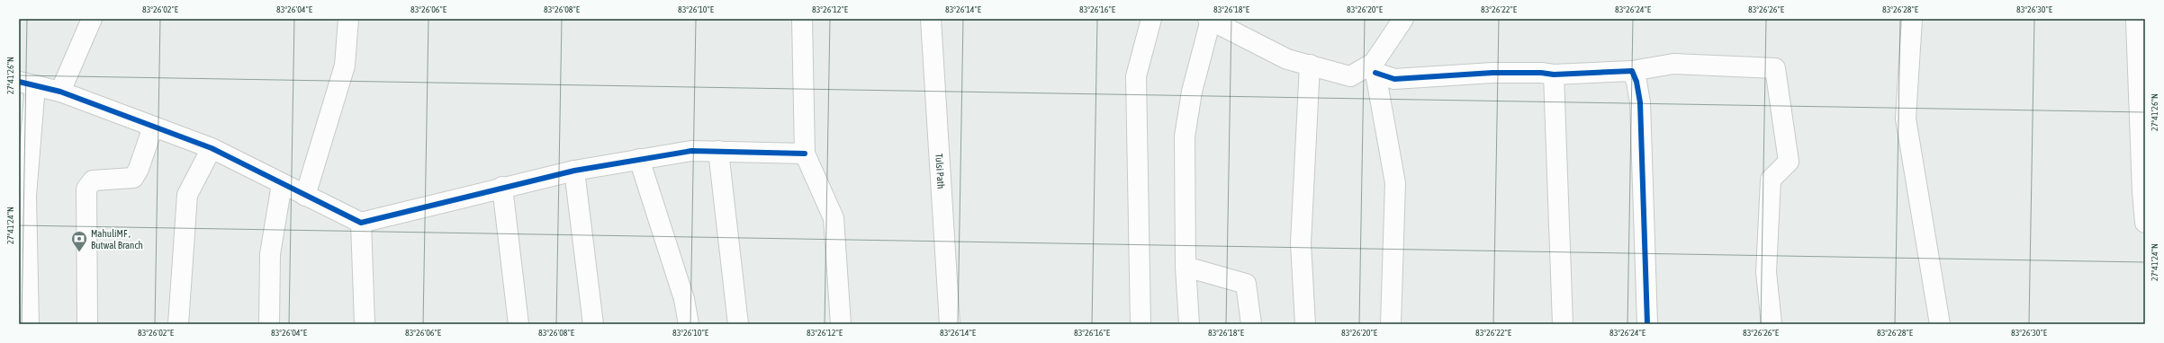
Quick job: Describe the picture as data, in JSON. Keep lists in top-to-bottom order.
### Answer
{
  "streets": {
    "street": ["Tulsi Path"]
  },
  "places": {
    "bank": ["MahuliMF , Butwal Branch"]
  },
  "coordinates": [
    "83°26'02\"E",
    "83°26'04\"E",
    "83°26'06\"E",
    "83°26'08\"E",
    "83°26'10\"E",
    "83°26'12\"E",
    "83°26'14\"E",
    "83°26'16\"E",
    "83°26'18\"E",
    "83°26'20\"E",
    "83°26'22\"E",
    "83°26'24\"E",
    "83°26'26\"E",
    "83°26'28\"E",
    "83°26'30\"E",
    "27°41'26\"N",
    "27°41'24\"N"
  ]
}
